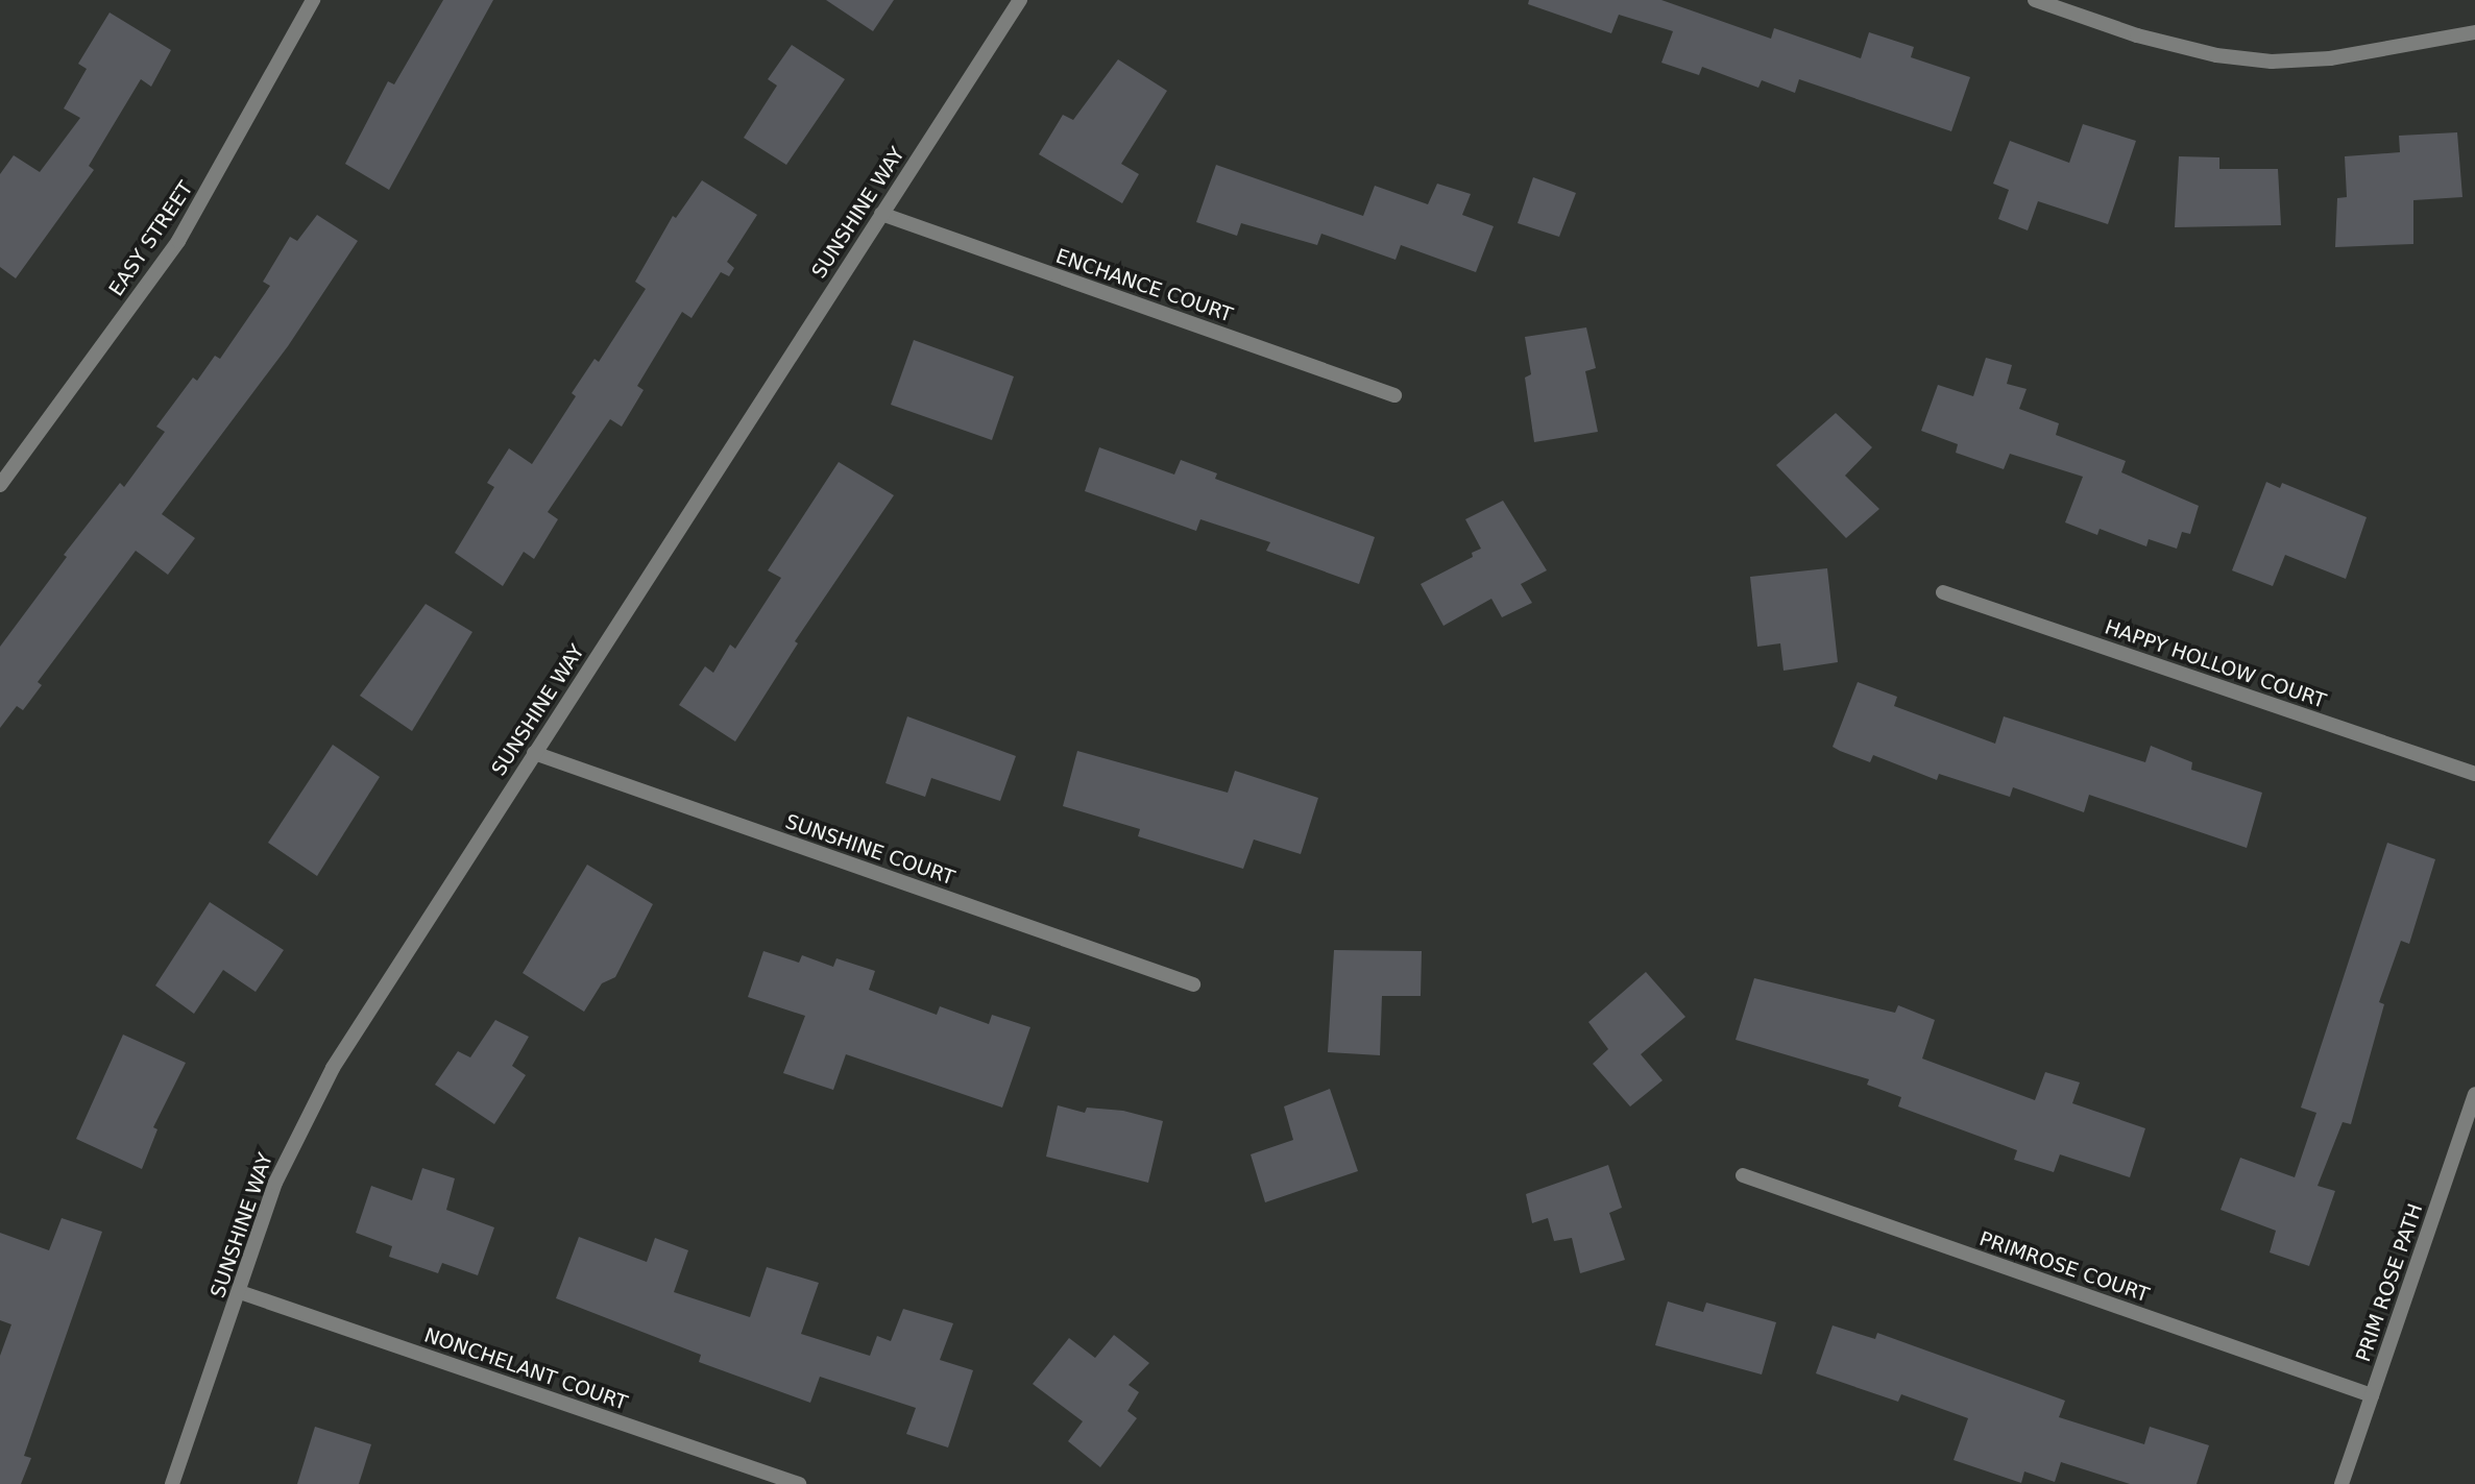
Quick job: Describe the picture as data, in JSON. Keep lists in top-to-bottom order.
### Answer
{
  "streets": {
    "street": [
      "SUNSHINE WAY",
      "EASY STREET",
      "ENCHANCE COURT",
      "HAPPY HOLLOW COURT",
      "SUNSHINE COURT",
      "PRIMROSE COURT",
      "PRIM ROSE PATH",
      "NONCHELANT COURT"
    ]
  },
  "crossings": [
    ["SUNSHINE WAY", "ENCHANCE COURT"],
    ["SUNSHINE WAY", "SUNSHINE COURT"],
    ["SUNSHINE WAY", "NONCHELANT COURT"],
    ["PRIMROSE COURT", "PRIM ROSE PATH"]
  ]
}
